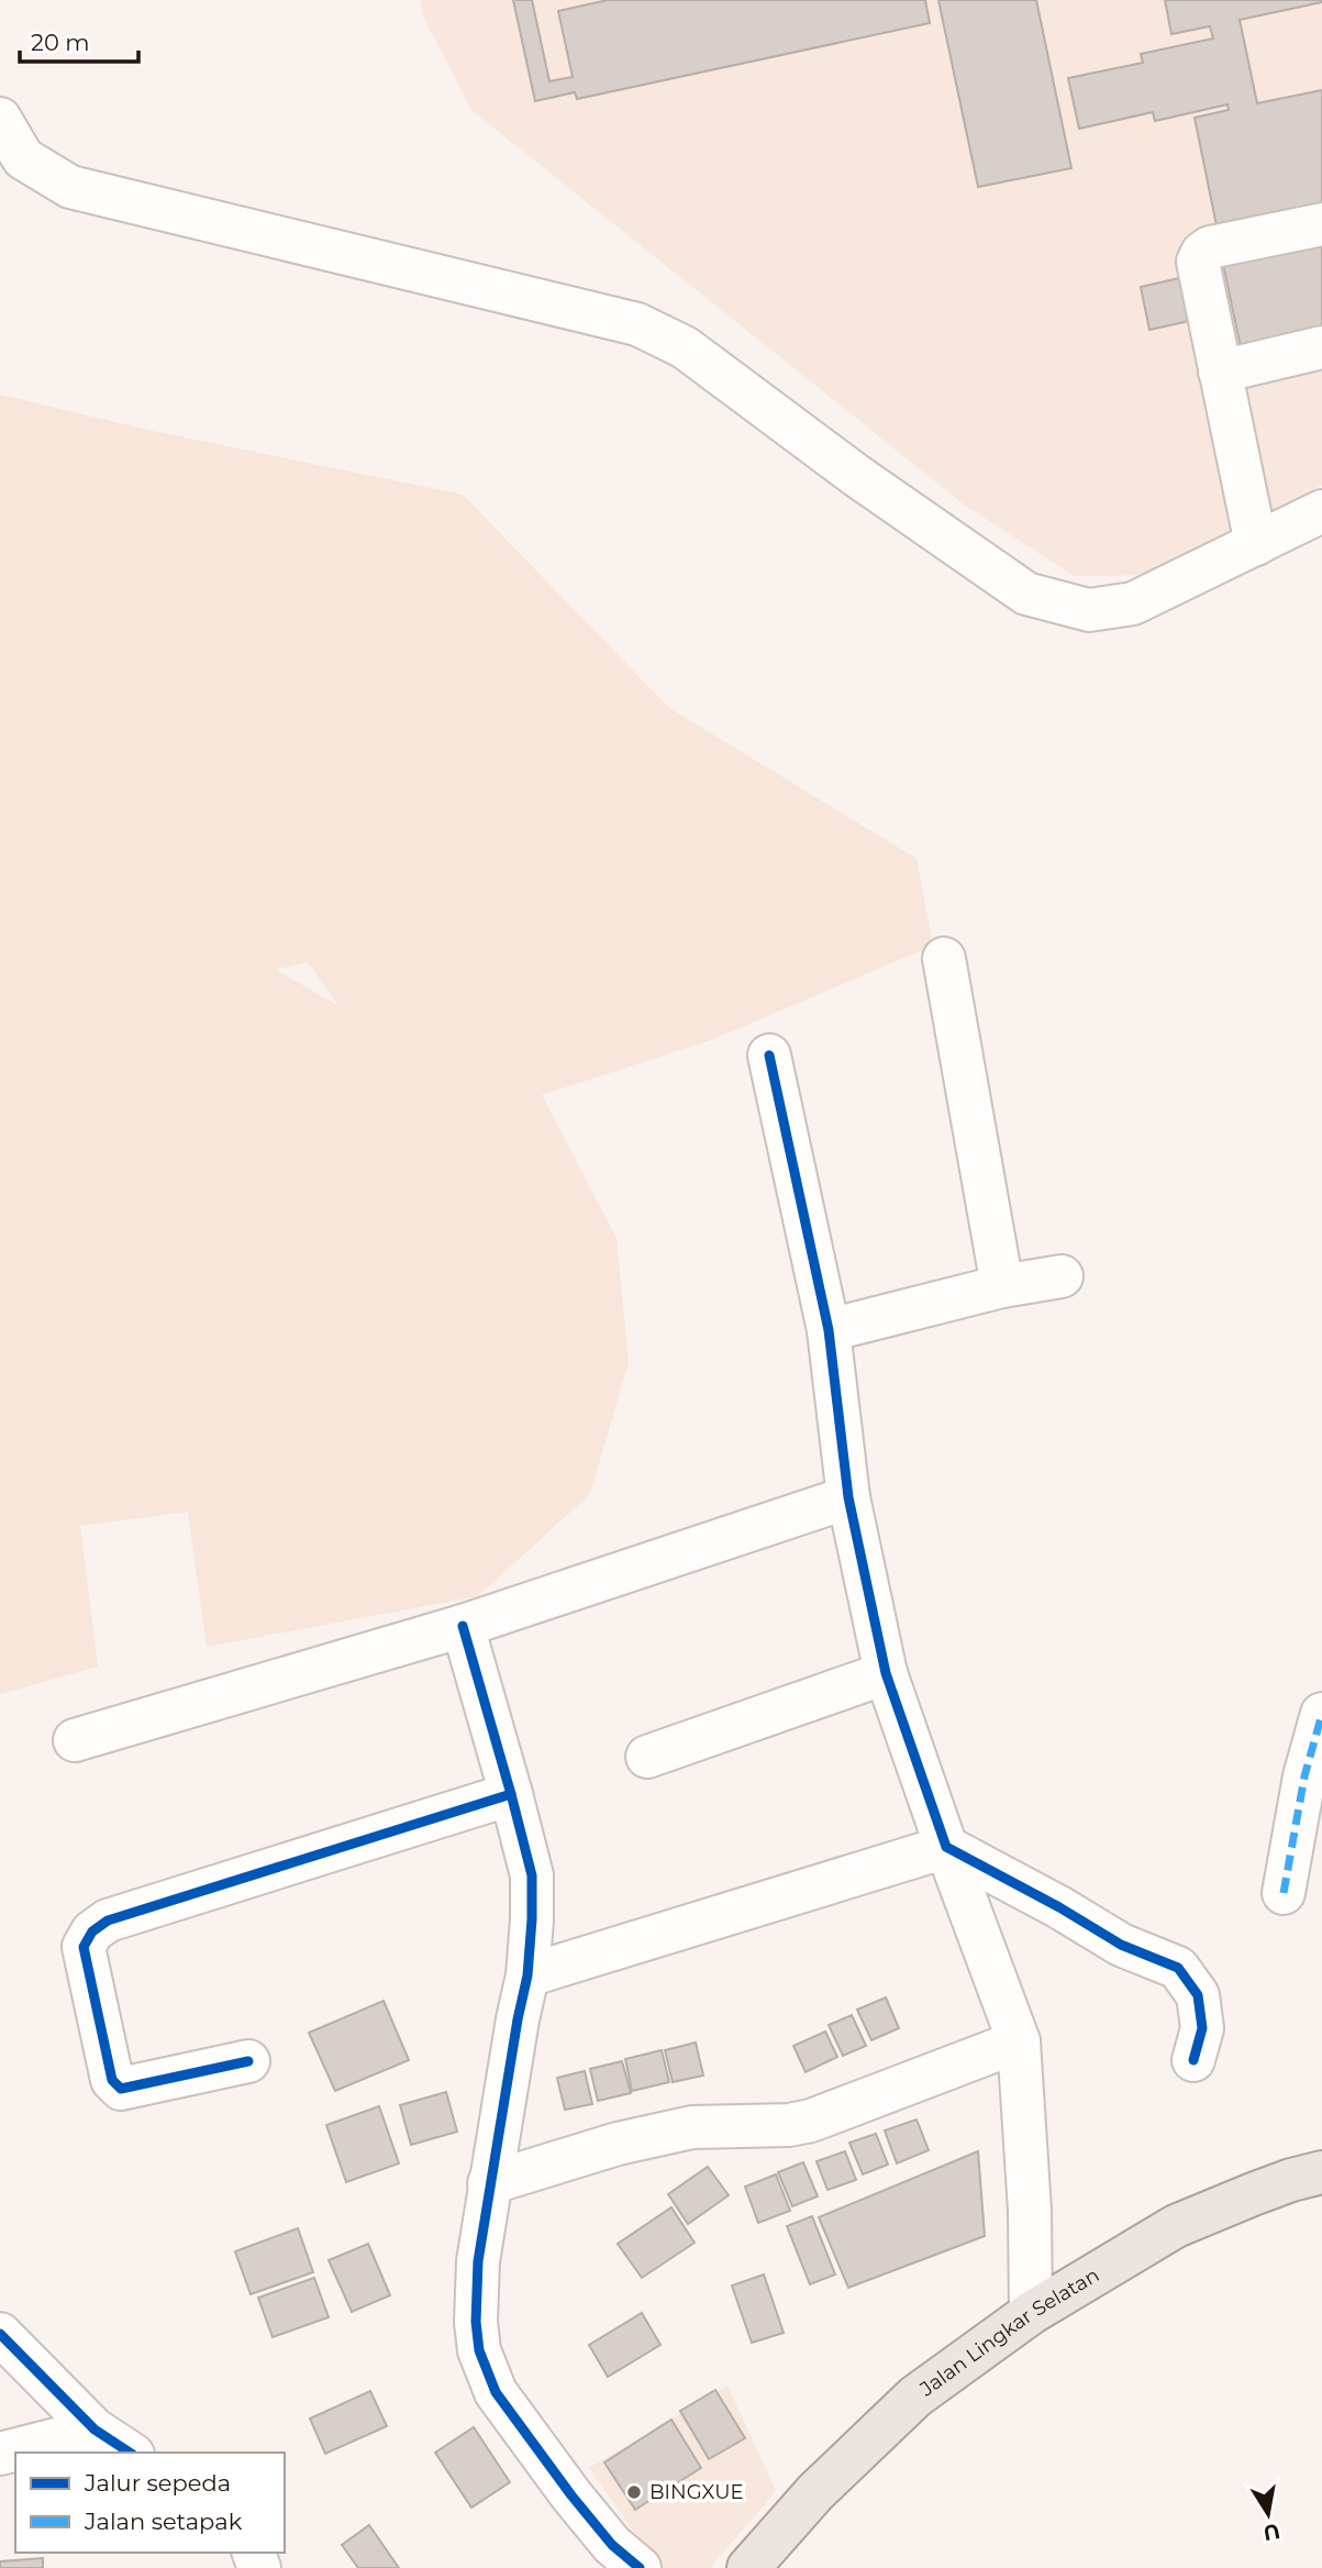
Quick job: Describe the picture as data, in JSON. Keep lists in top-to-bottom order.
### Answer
{
  "streets": {
    "main road": ["Jalan Lingkar Selatan"]
  },
  "places": ["BINGXUE"],
  "legend": ["Jalur sepeda", "Jalan setapak"],
  "scale_bar": "20 m",
  "north": "bottom"
}
